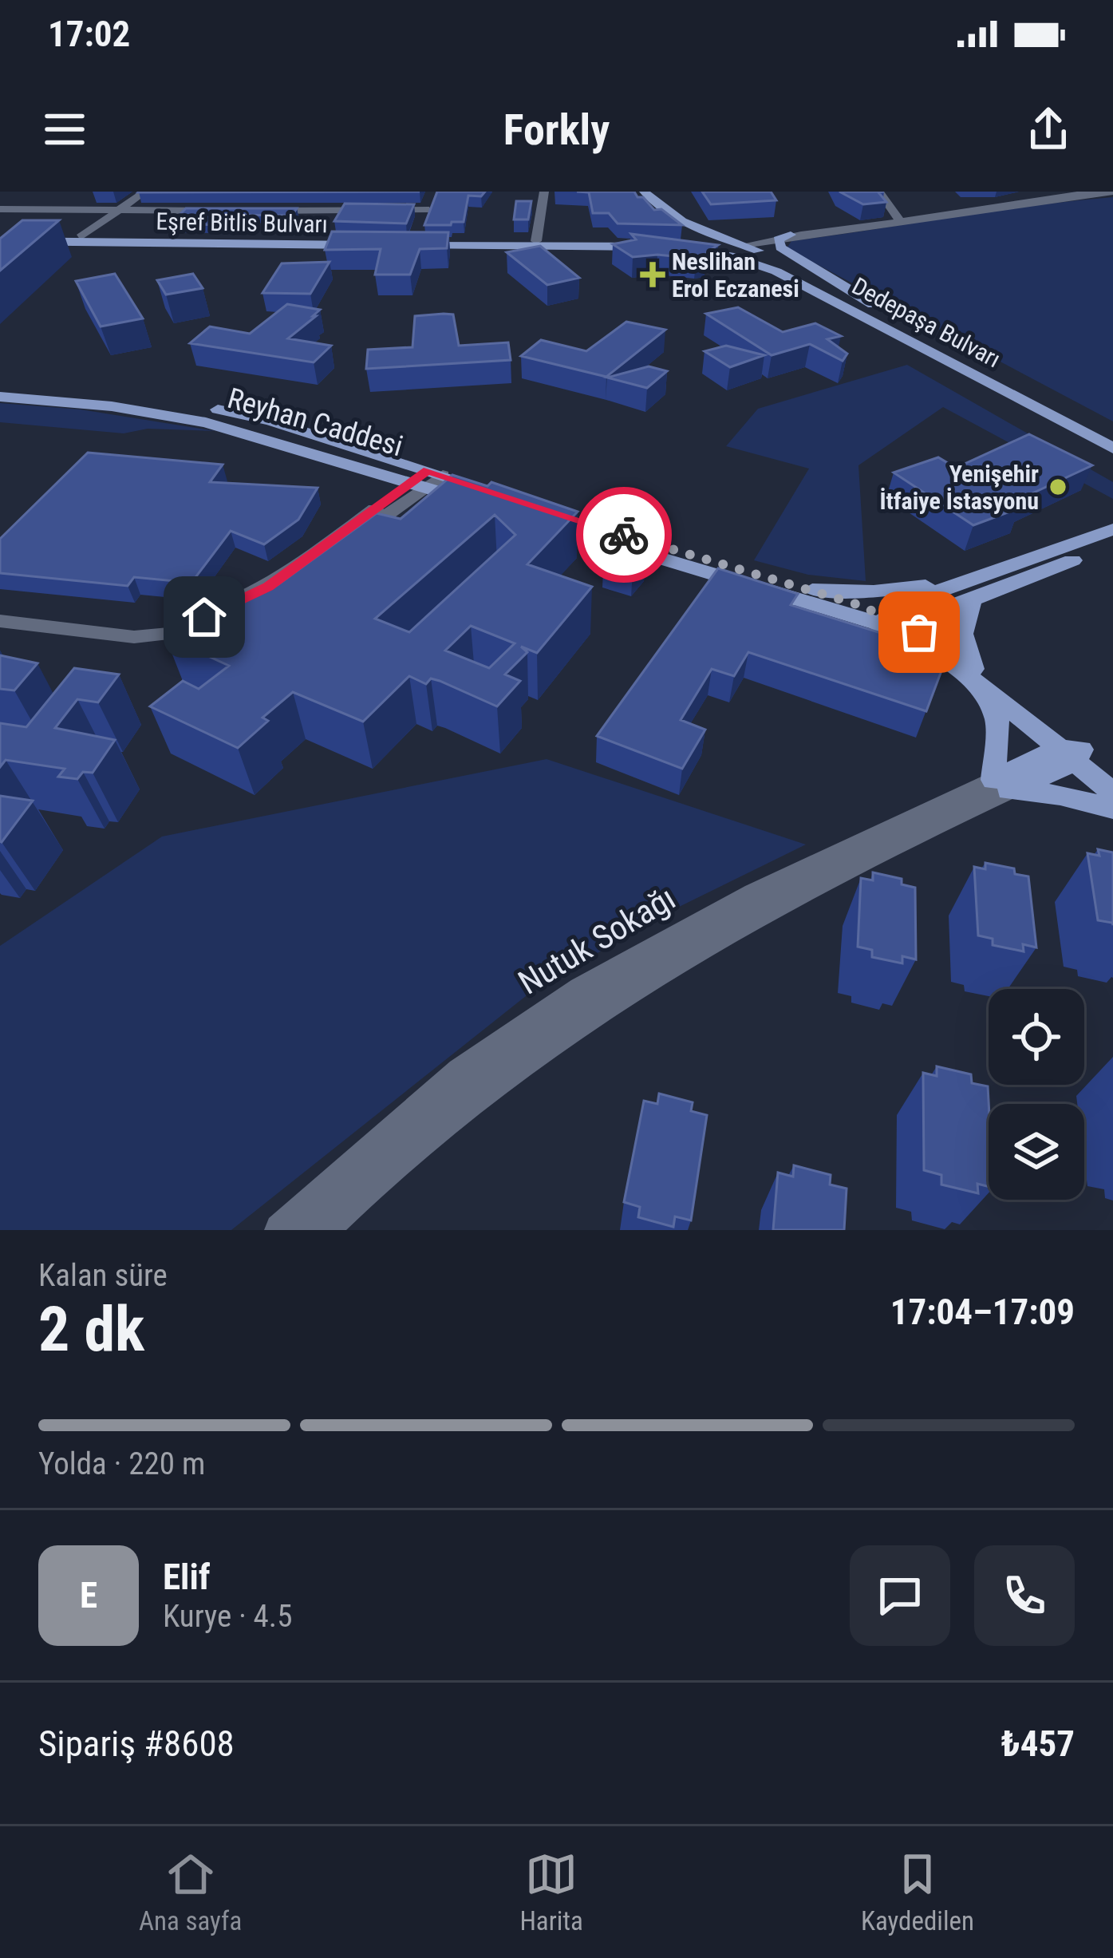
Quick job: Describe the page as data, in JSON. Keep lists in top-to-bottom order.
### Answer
{
  "streets": {
    "main road": ["Eşref Bitlis Bulvarı", "Dedepaşa Bulvarı", "Reyhan Caddesi"],
    "street": ["Nutuk Sokağı"]
  },
  "places": {
    "health": ["Neslihan Erol Eczanesi"],
    "other": ["Yenişehir İtfaiye İstasyonu"]
  },
  "page": {
    "status": "17:02",
    "header": "Forkly",
    "heading": ["2 dk", "Kalan süre", "17:04–17:09"],
    "panel": [
      "Elif",
      "Kurye · 4.5",
      "Sipariş #8608",
      "₺457"
    ],
    "bar": "Yolda · 220 m",
    "round": "E",
    "tabs": ["Ana sayfa", "Harita", "Kaydedilen"]
  }
}
